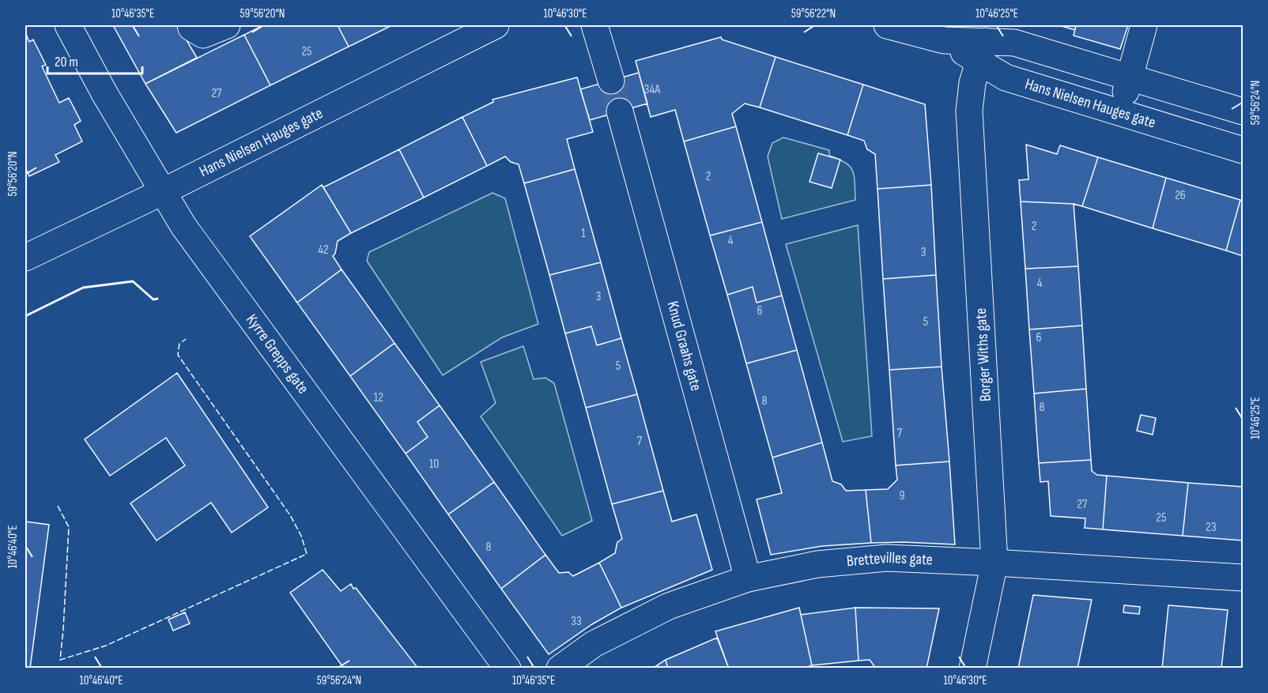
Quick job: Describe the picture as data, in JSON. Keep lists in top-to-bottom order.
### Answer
{
  "streets": {
    "street": [
      "Hans Nielsen Hauges gate",
      "Knud Graahs gate",
      "Kyrre Grepps gate",
      "Borger Withs gate",
      "Brettevilles gate"
    ]
  },
  "crossings": [
    ["Hans Nielsen Hauges gate", "Kyrre Grepps gate"],
    ["Hans Nielsen Hauges gate", "Borger Withs gate"],
    ["Knud Graahs gate", "Brettevilles gate"],
    ["Borger Withs gate", "Brettevilles gate"]
  ],
  "house_numbers": [
    "25",
    "34A",
    "27",
    "2",
    "26",
    "2",
    "1",
    "4",
    "42",
    "3",
    "4",
    "3",
    "6",
    "5",
    "6",
    "5",
    "12",
    "8",
    "8",
    "7",
    "7",
    "10",
    "9",
    "27",
    "25",
    "23",
    "8",
    "33"
  ],
  "scale_bar": "20 m",
  "coordinates": [
    "10°46'35\"E",
    "59°56'20\"N",
    "10°46'30\"E",
    "59°56'22\"N",
    "10°46'25\"E",
    "59°56'24\"N",
    "10°46'40\"E"
  ]
}
